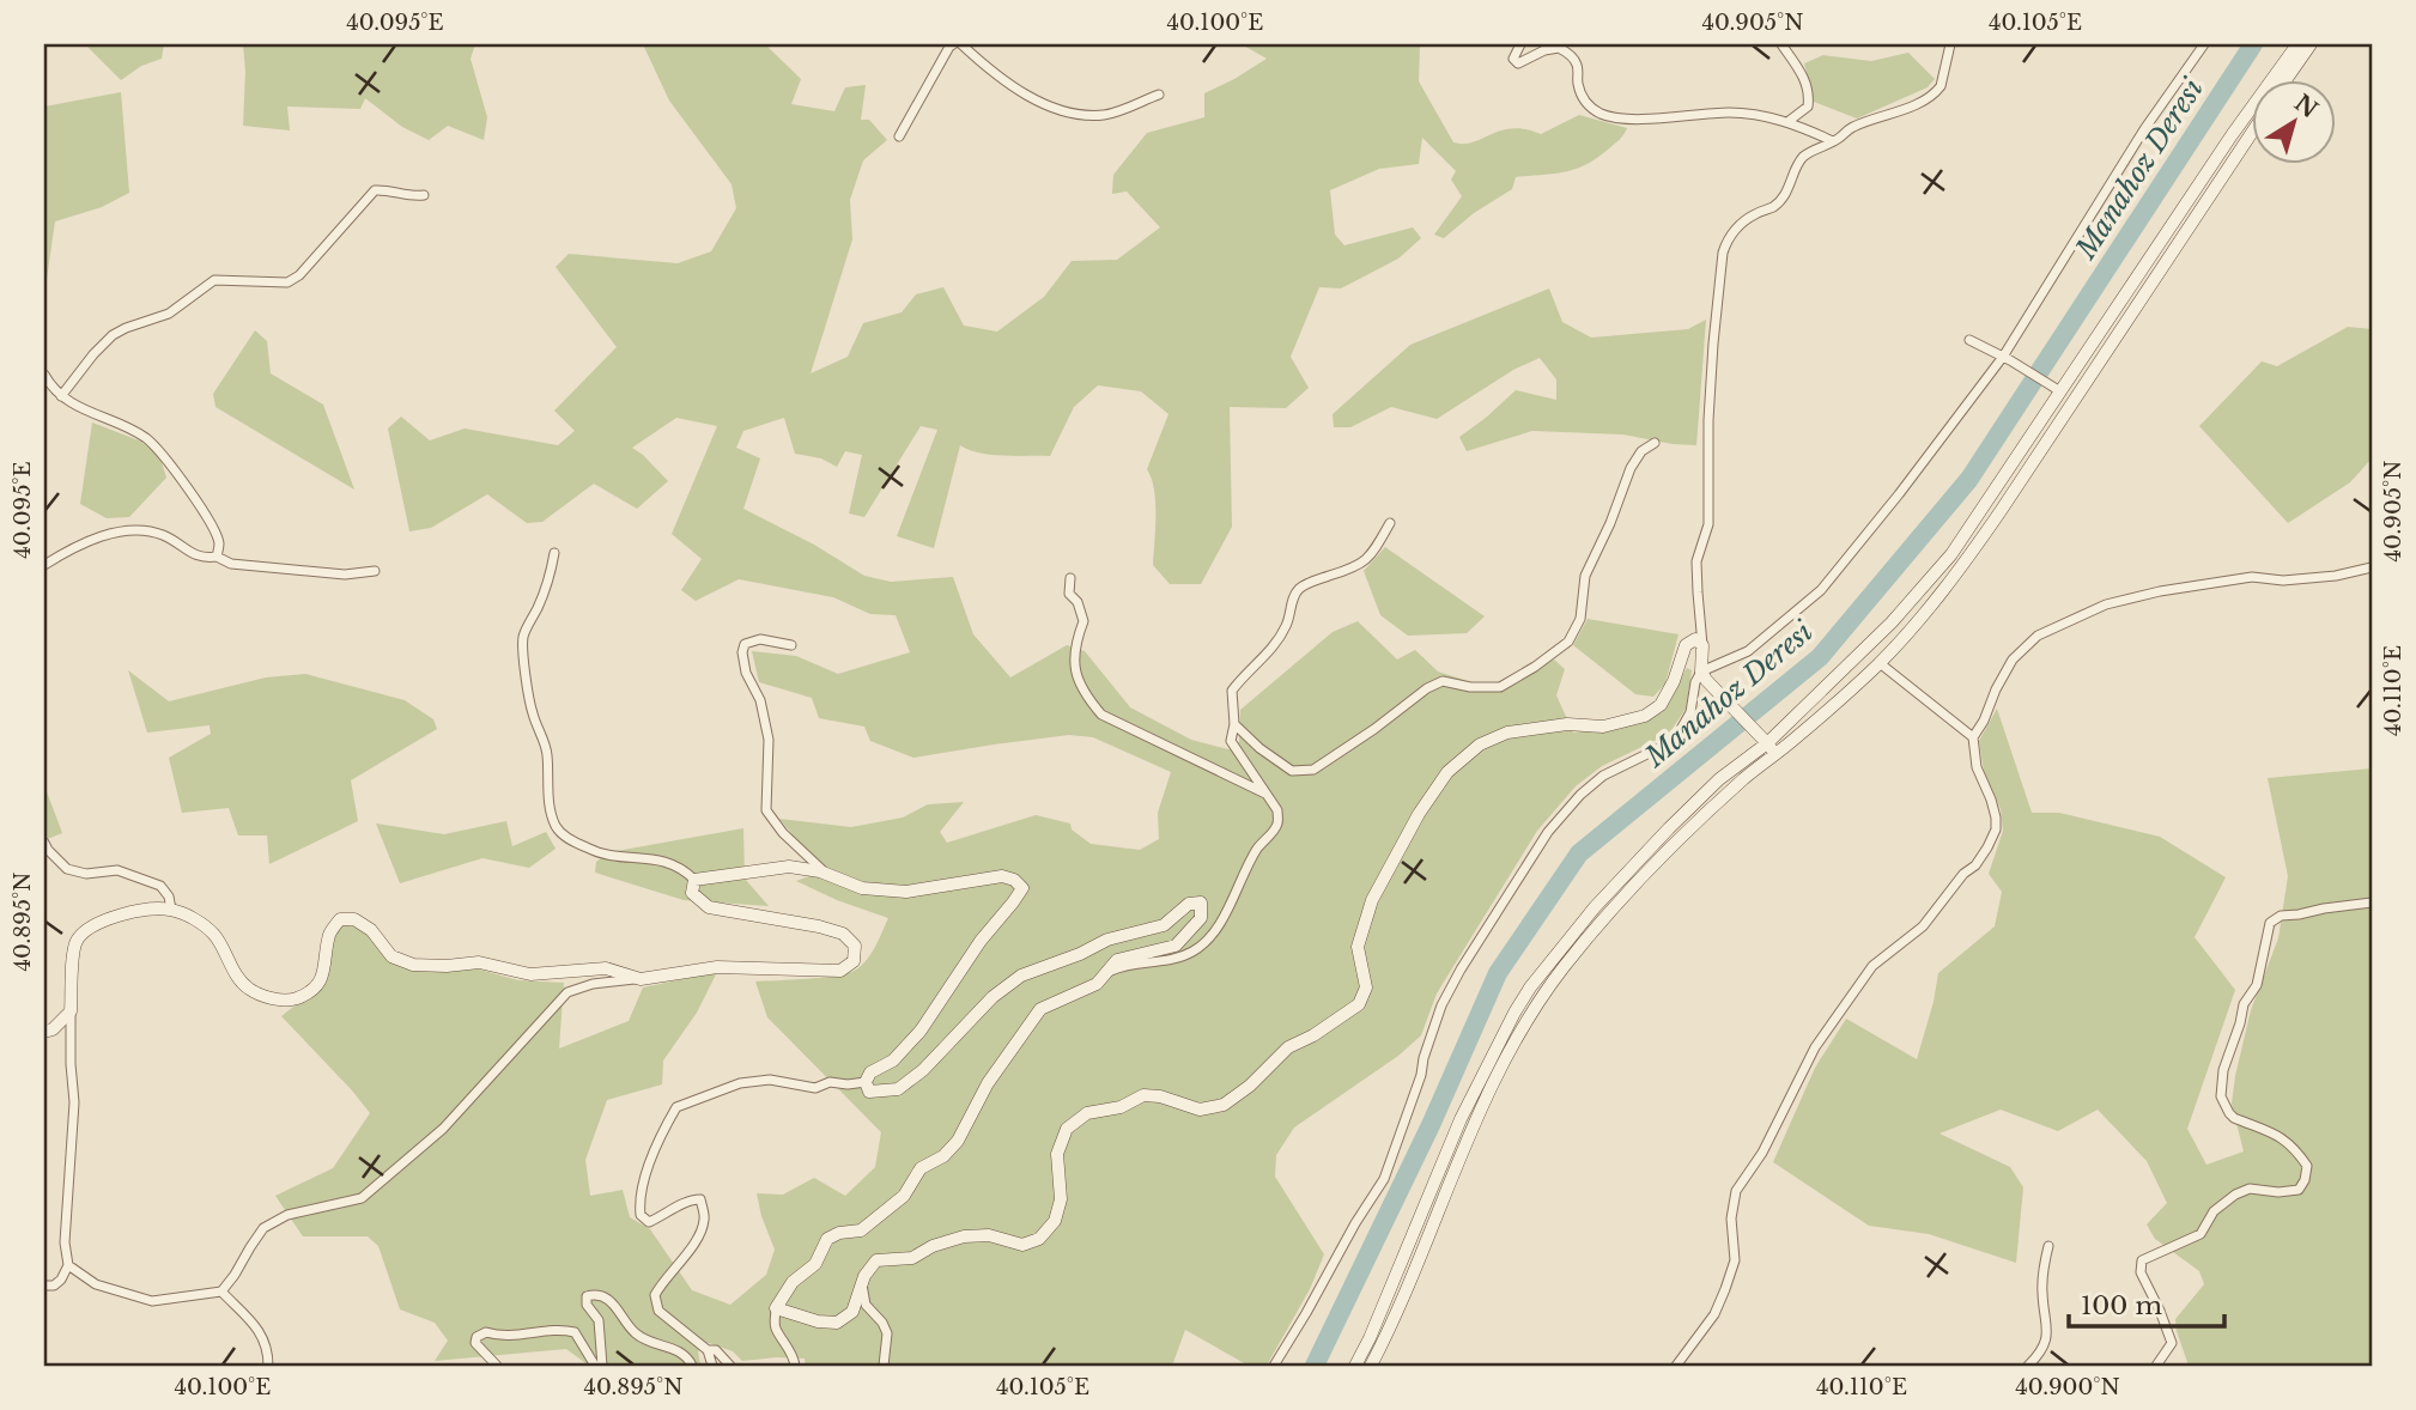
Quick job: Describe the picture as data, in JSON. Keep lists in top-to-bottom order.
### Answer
{
  "water": ["Manahoz Deresi"],
  "scale_bar": "100 m",
  "north": "top right",
  "coordinates": [
    "40.095°E",
    "40.100°E",
    "40.905°N",
    "40.105°E",
    "40.110°E",
    "40.895°N",
    "40.900°N"
  ]
}
